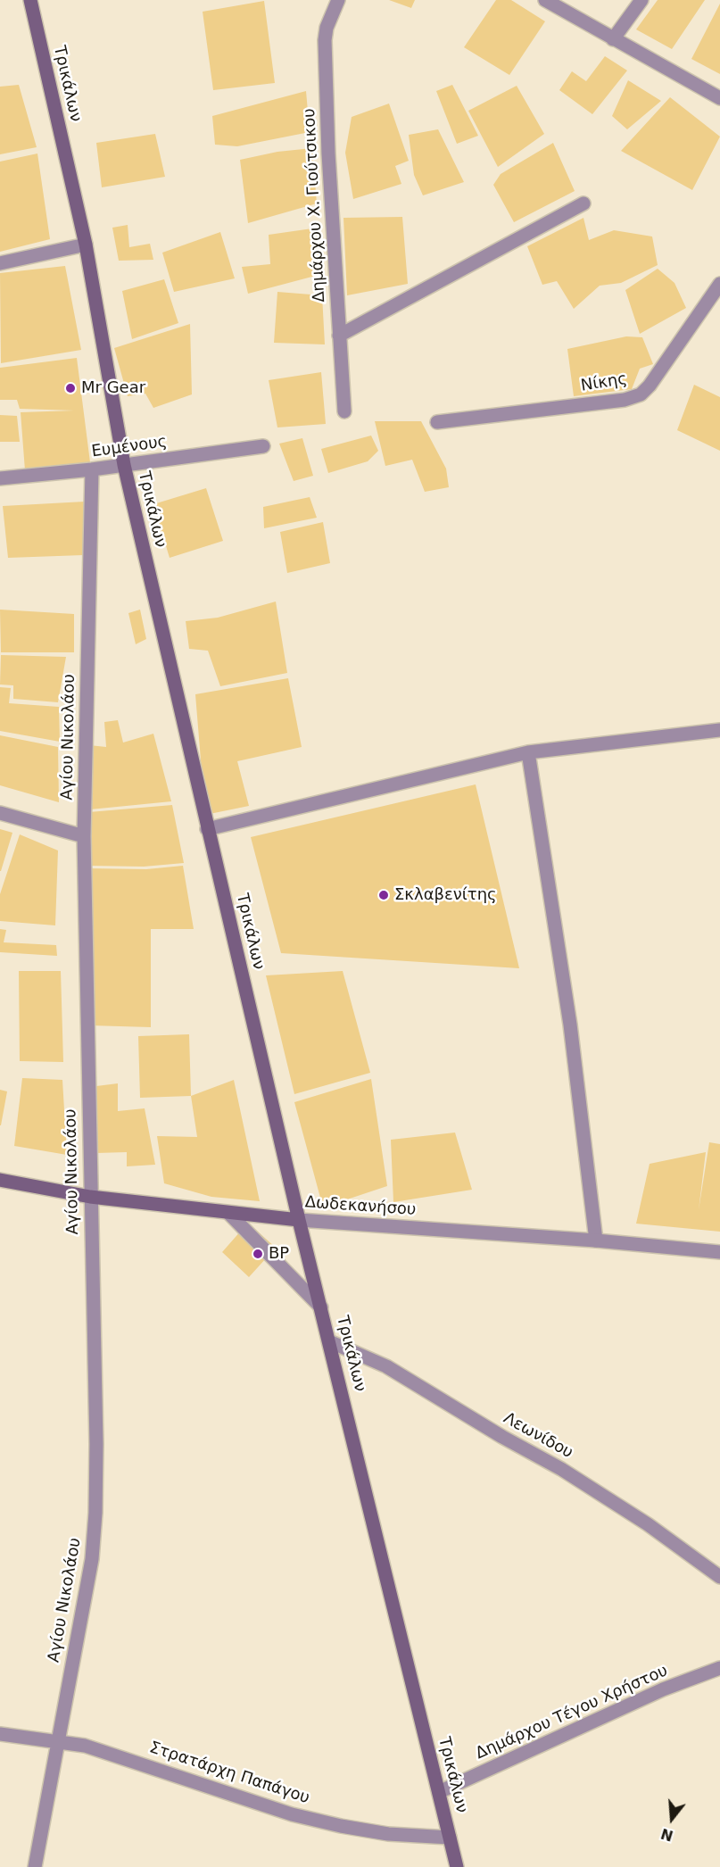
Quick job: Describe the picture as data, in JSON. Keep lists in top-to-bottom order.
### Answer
{
  "streets": {
    "main road": ["Τρικάλων", "Δωδεκανήσου"],
    "street": [
      "Δημάρχου Χ. Γιούτσικου",
      "Νίκης",
      "Ευμένους",
      "Αγίου Νικολάου",
      "Λεωνίδου",
      "Δημάρχου Τέγου Χρήστου",
      "Στρατάρχη Παπάγου"
    ]
  },
  "crossings": [
    ["Τρικάλων", "Ευμένους"],
    ["Τρικάλων", "Δωδεκανήσου"],
    ["Τρικάλων", "Λεωνίδου"],
    ["Τρικάλων", "Δημάρχου Τέγου Χρήστου"],
    ["Τρικάλων", "Στρατάρχη Παπάγου"],
    ["Ευμένους", "Αγίου Νικολάου"],
    ["Αγίου Νικολάου", "Δωδεκανήσου"],
    ["Αγίου Νικολάου", "Στρατάρχη Παπάγου"]
  ],
  "places": ["Mr Gear", "Σκλαβενίτης", "BP"],
  "north": "bottom"
}
